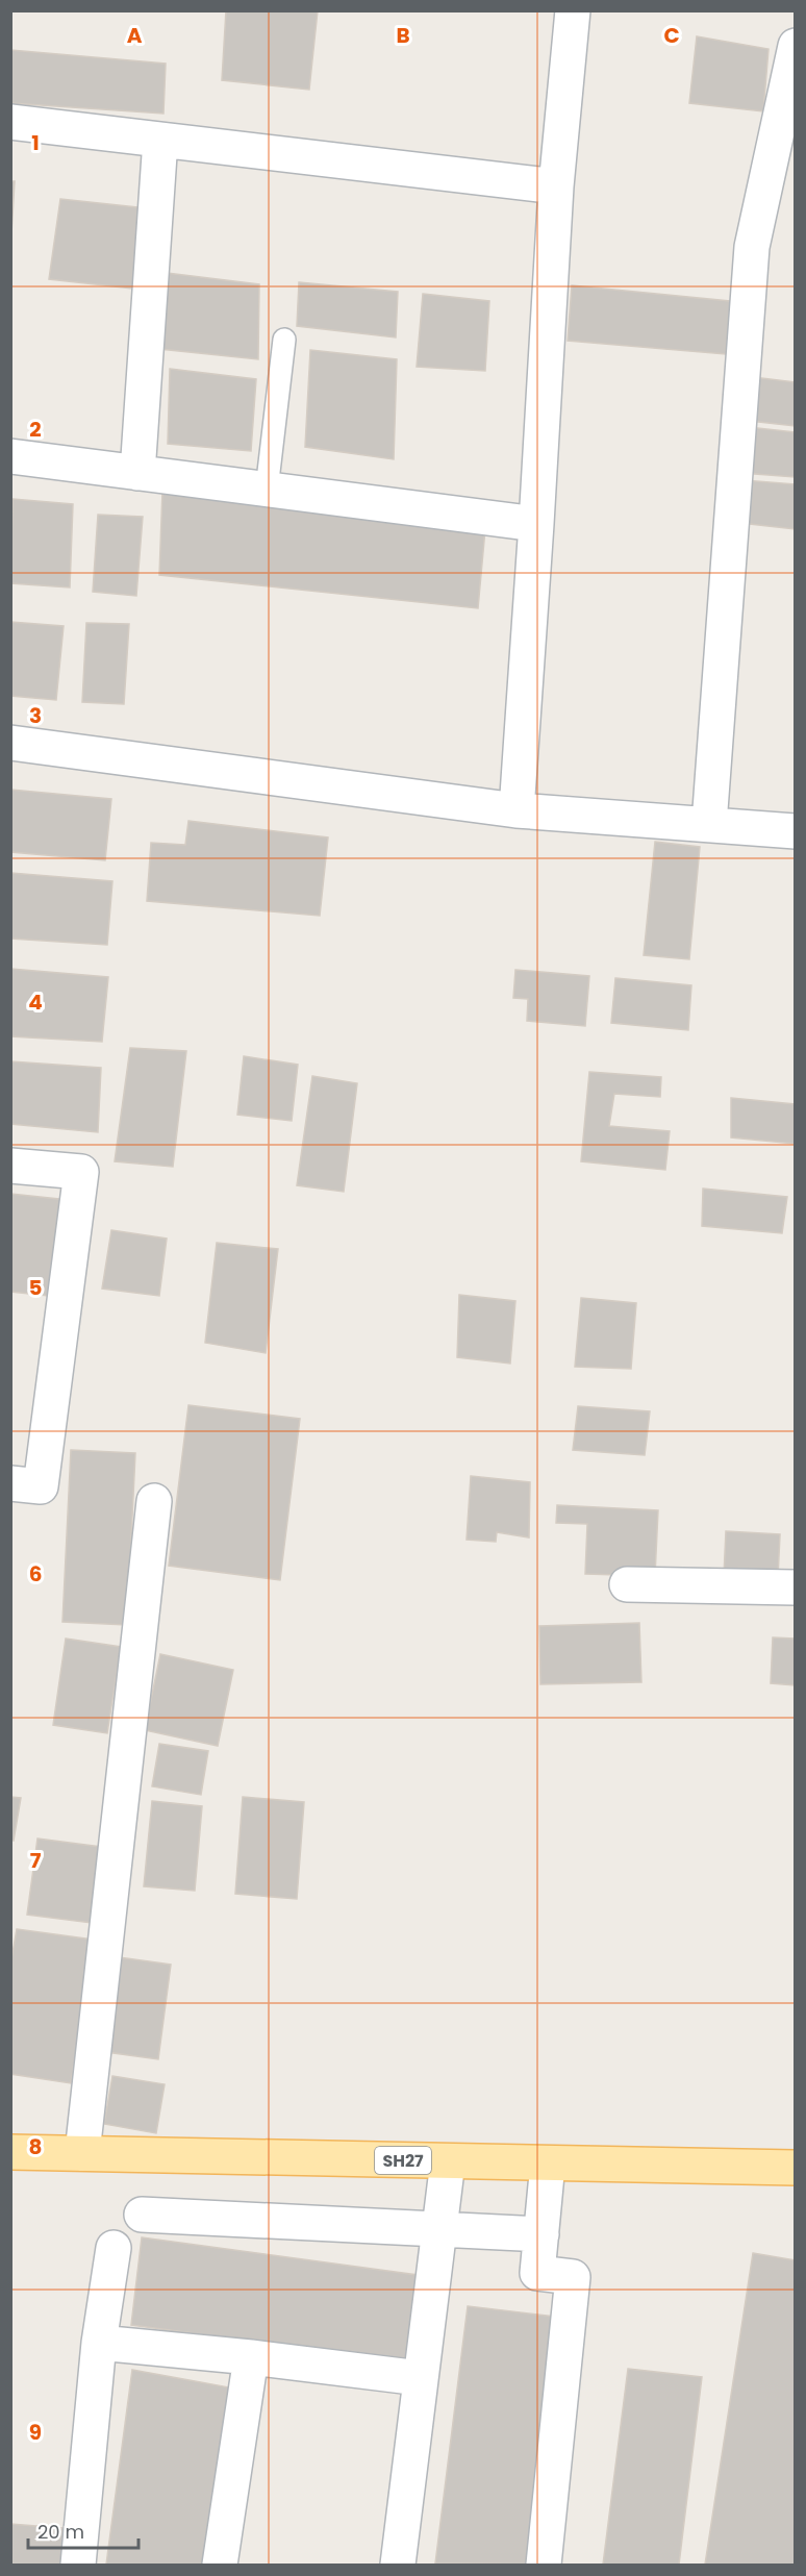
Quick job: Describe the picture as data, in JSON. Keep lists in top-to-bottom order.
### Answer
{
  "streets": {
    "main road": ["SH27"]
  },
  "scale_bar": "20 m",
  "grid": {
    "columns": ["A", "B", "C"],
    "rows": [
      "1",
      "2",
      "3",
      "4",
      "5",
      "6",
      "7",
      "8",
      "9"
    ]
  }
}
